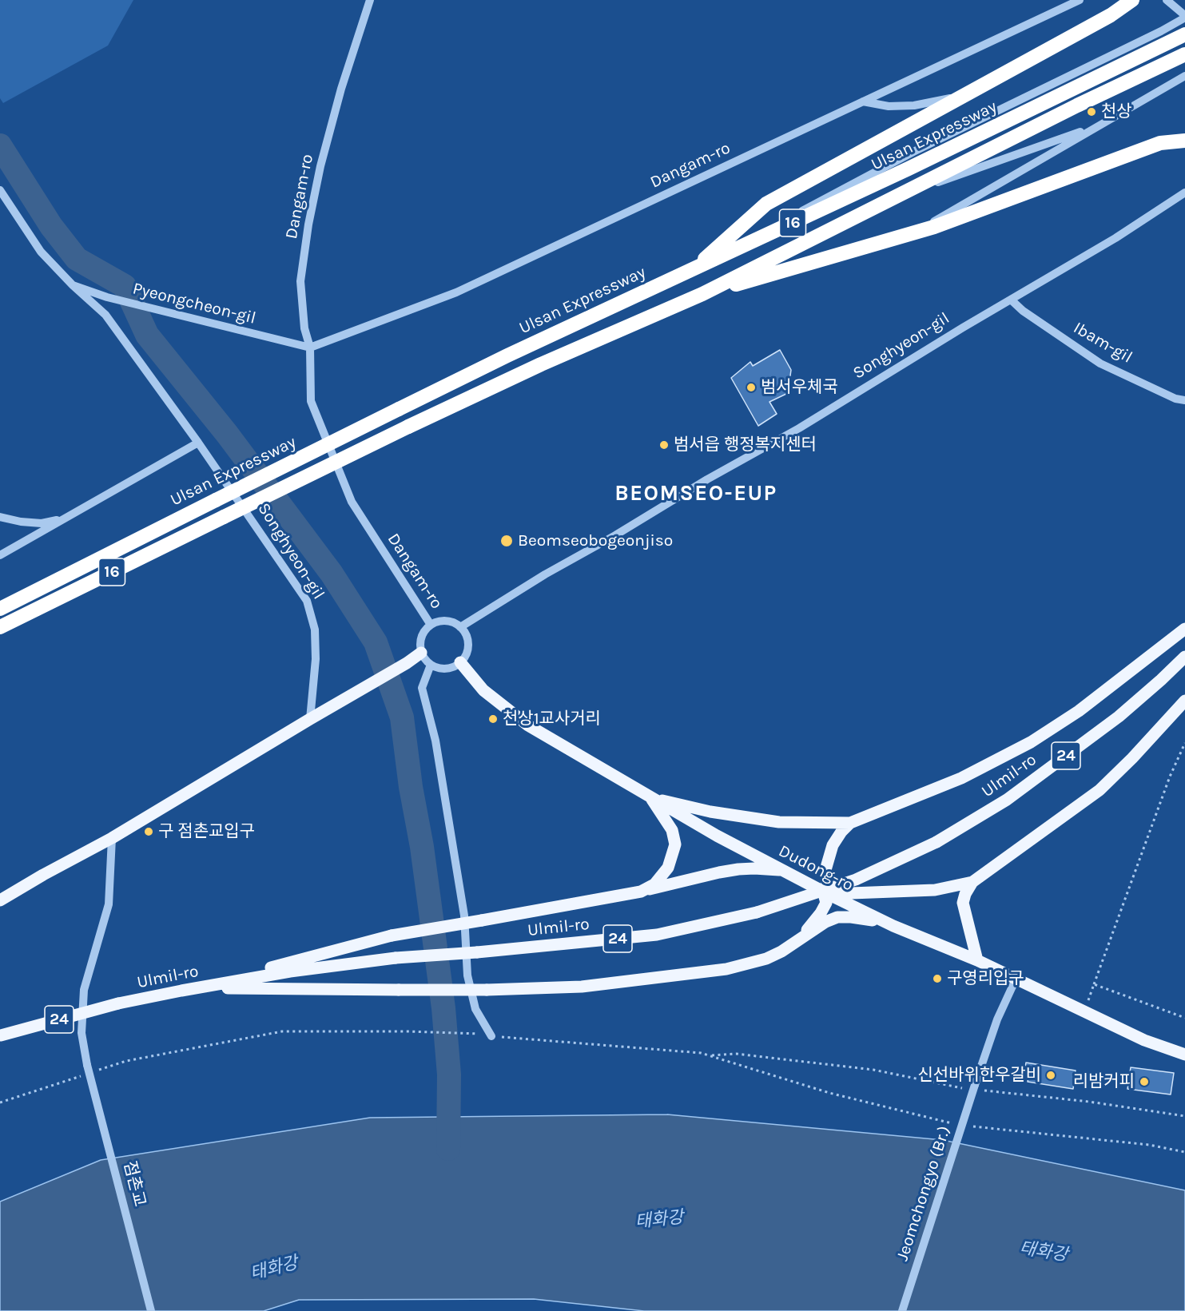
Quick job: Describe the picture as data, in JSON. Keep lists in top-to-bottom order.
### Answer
{
  "streets": {
    "highway": ["Ulsan Expressway", "16"],
    "main road": ["24", "Ulmil-ro", "Dudong-ro"],
    "street": [
      "Dangam-ro",
      "Pyeongcheon-gil",
      "Ibam-gil",
      "Songhyeon-gil",
      "점촌교",
      "Jeomchongyo (Br.)"
    ]
  },
  "crossings": [
    ["Dangam-ro", "Pyeongcheon-gil"],
    ["Dangam-ro", "Songhyeon-gil"],
    ["Dangam-ro", "Dudong-ro"],
    ["Pyeongcheon-gil", "Songhyeon-gil"],
    ["Ibam-gil", "Songhyeon-gil"],
    ["Songhyeon-gil", "Dudong-ro"],
    ["Dudong-ro", "Jeomchongyo (Br.)"]
  ],
  "districts": ["BEOMSEO-EUP"],
  "water": ["태화강"],
  "places": [
    "천상",
    "범서우체국",
    "범서읍 행정복지센터",
    "Beomseobogeonjiso",
    "천상1교사거리",
    "구 점촌교입구",
    "구영리입구",
    "신선바위한우갈비",
    "리밤커피"
  ]
}
